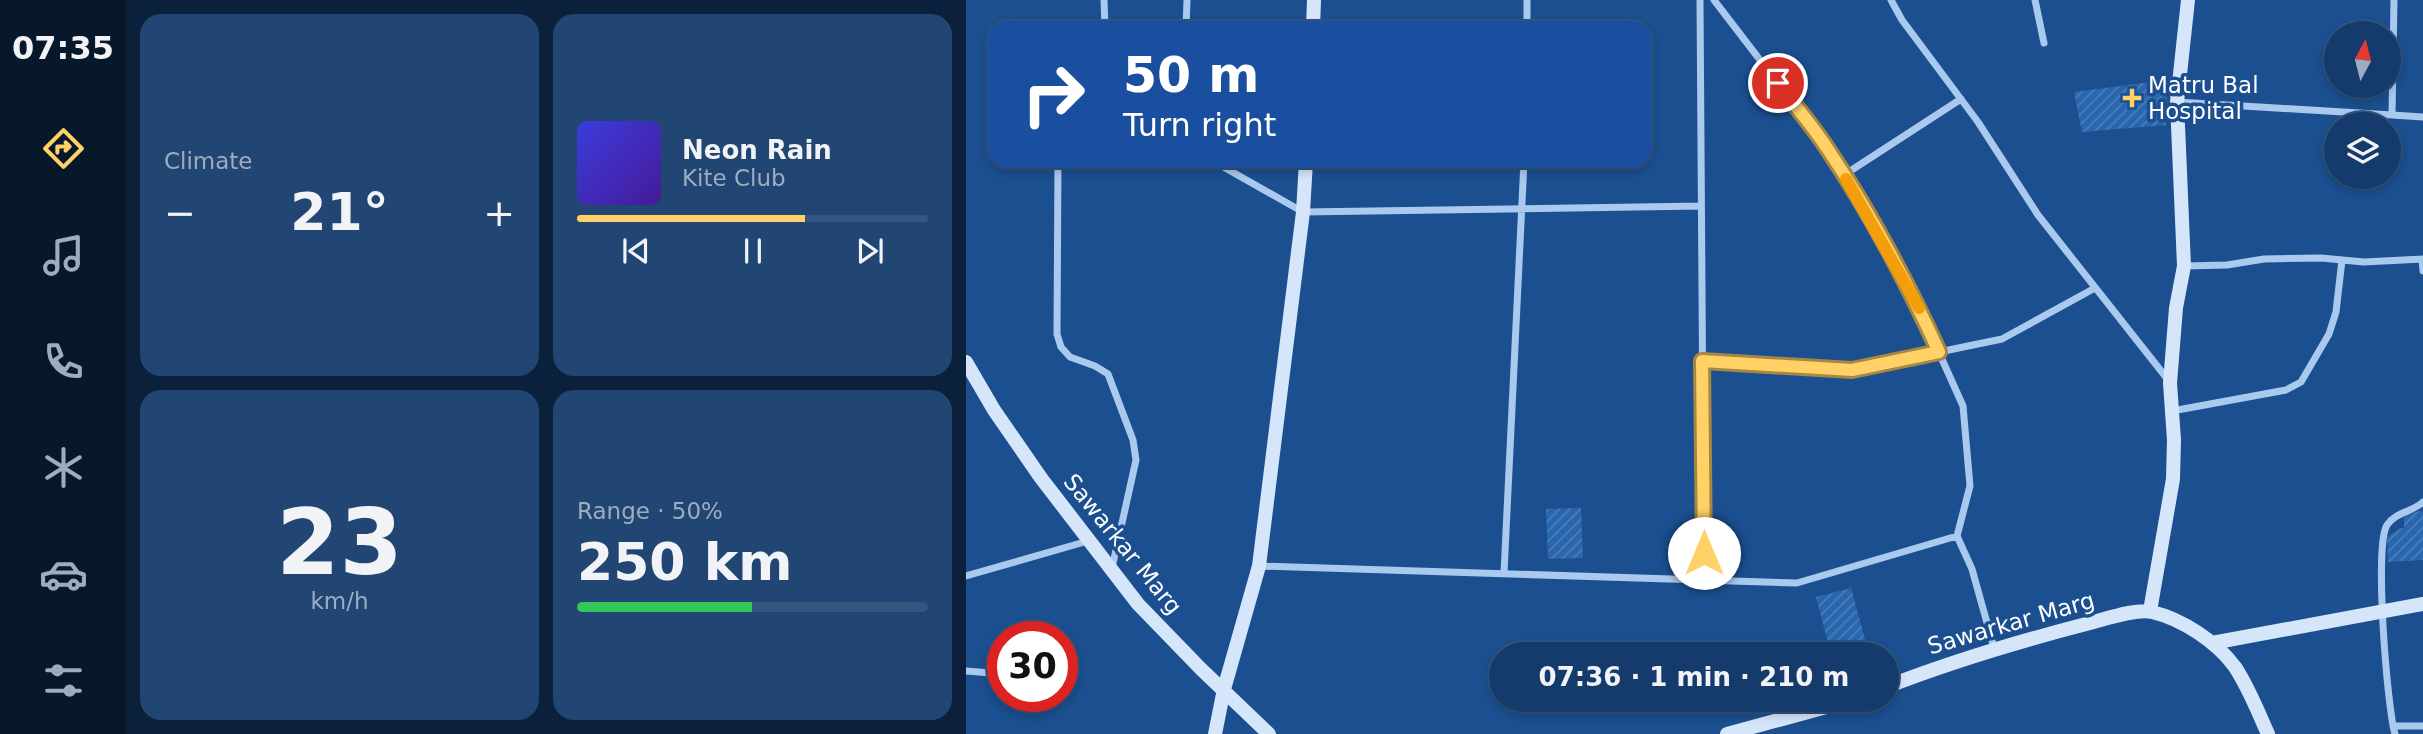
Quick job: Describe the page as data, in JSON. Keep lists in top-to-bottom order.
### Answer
{
  "streets": {
    "street": ["Sawarkar Marg"]
  },
  "places": {
    "health": ["Matru Bal Hospital"]
  },
  "north": "top",
  "page": {
    "tabs": "07:35",
    "tile": [
      "Climate",
      ["23", "km/h"],
      ["Range · 50%", "250 km"]
    ],
    "turn": ["50 m", "Turn right"],
    "song": ["Neon Rain", "Kite Club"],
    "heat": ["−", "21°", "+"],
    "limit": "30",
    "trip": "07:36 · 1 min · 210 m"
  }
}
